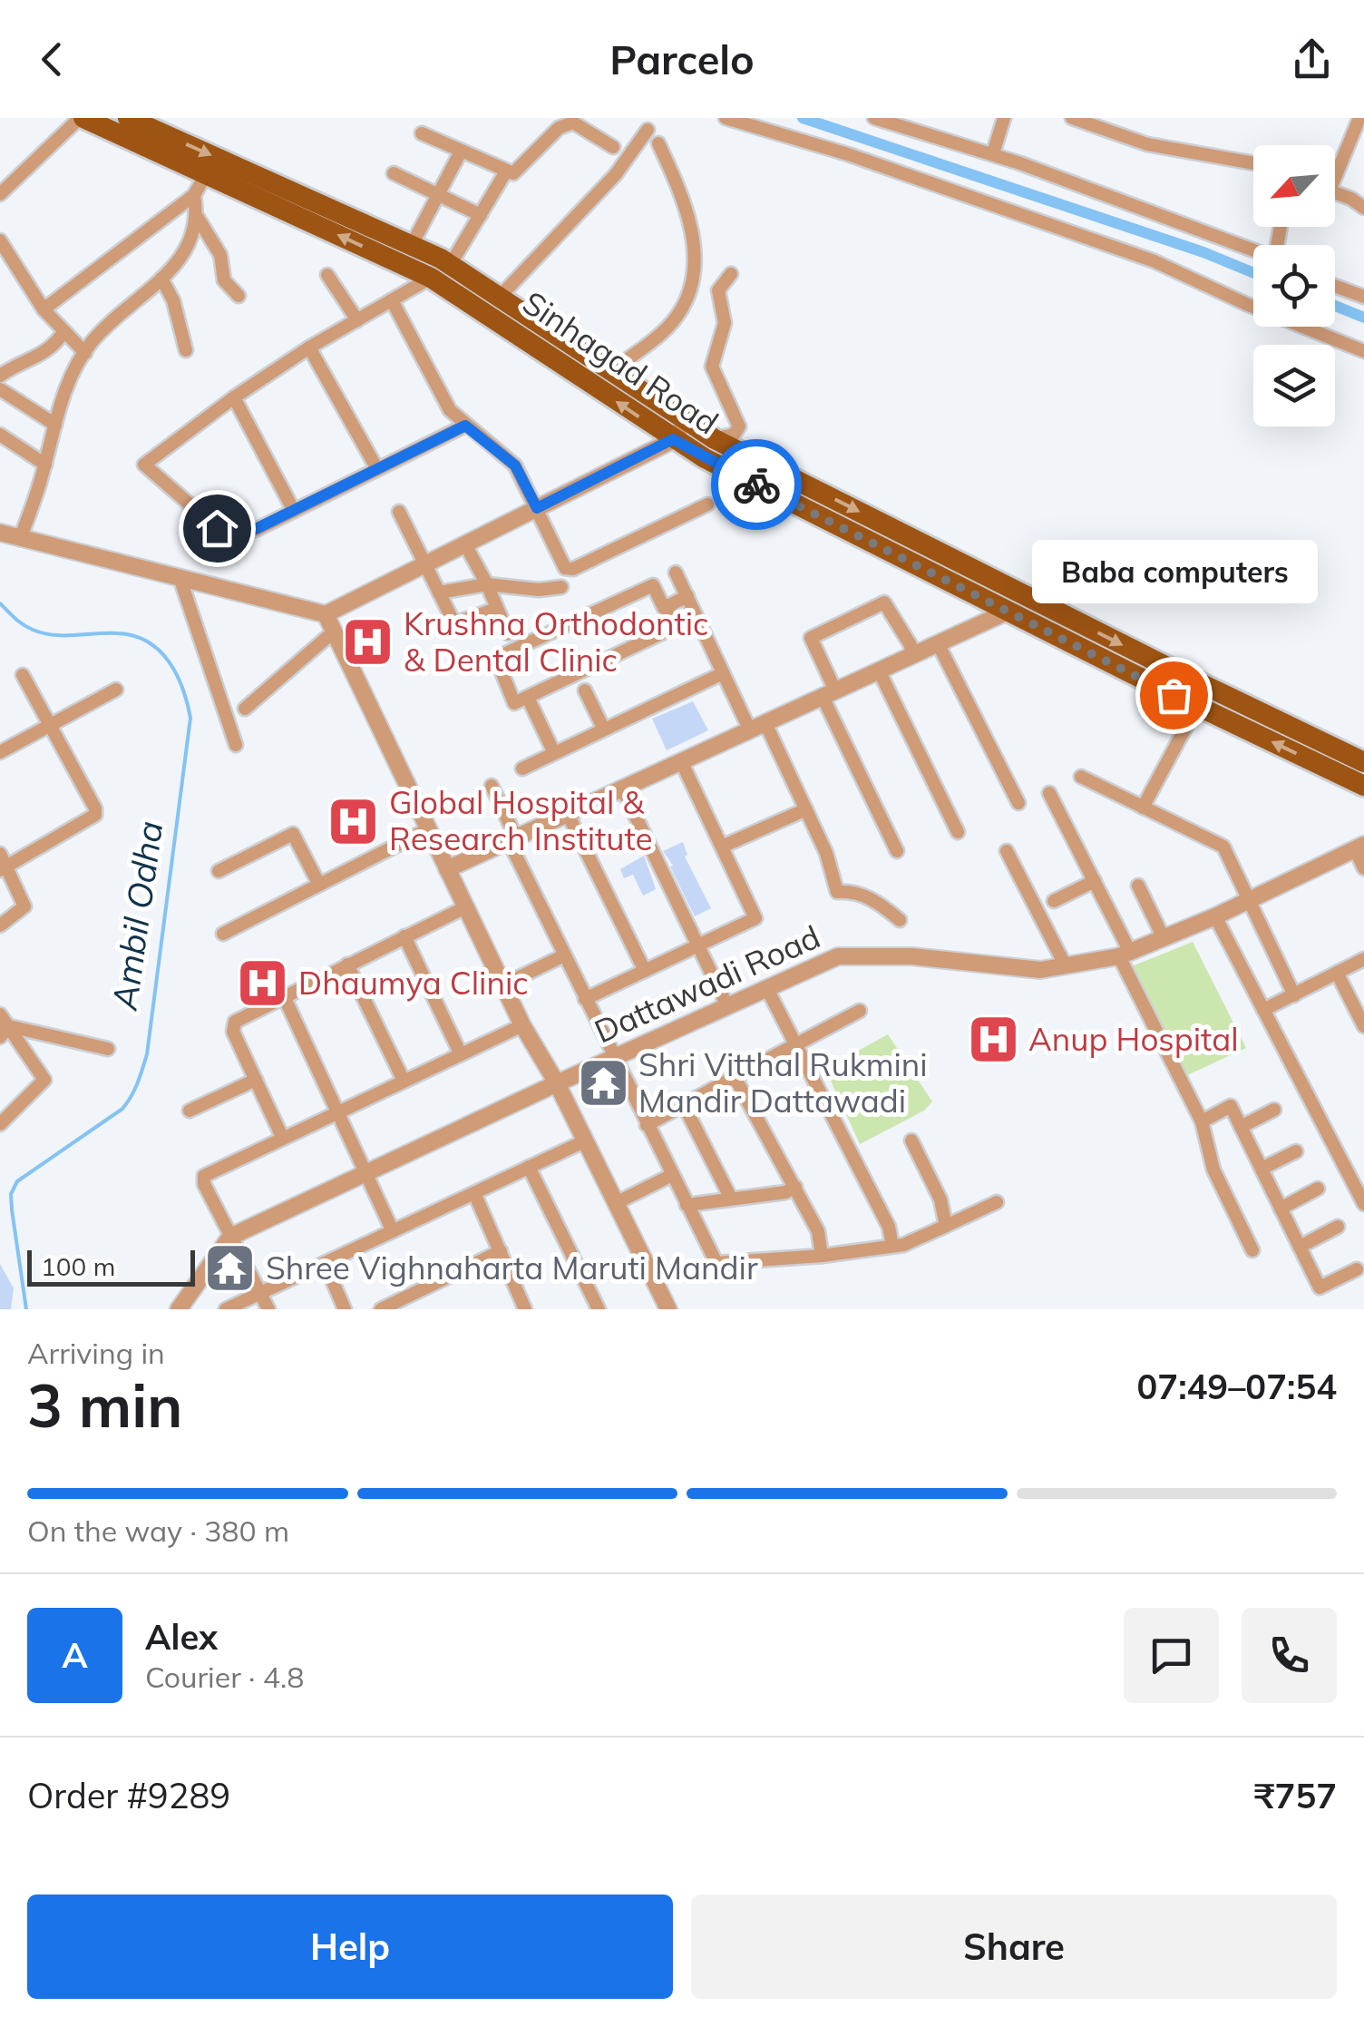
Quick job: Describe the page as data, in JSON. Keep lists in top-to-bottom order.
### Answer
{
  "streets": {
    "main road": ["Sinhagad Road"],
    "street": ["Dattawadi Road"]
  },
  "water": ["Ambil Odha"],
  "places": {
    "hospital": [
      "Krushna Orthodontic & Dental Clinic",
      "Global Hospital & Research Institute",
      "Dhaumya Clinic",
      "Anup Hospital"
    ],
    "other": ["Baba computers"],
    "temple": ["Shri Vitthal Rukmini Mandir Dattawadi", "Shree Vighnaharta Maruti Mandir"]
  },
  "scale_bar": "100 m",
  "north": "bottom left",
  "page": {
    "header": "Parcelo",
    "bubble": "Baba computers",
    "scale": "100 m",
    "heading": ["3 min", "Arriving in", "07:49–07:54"],
    "panel": [
      "Alex",
      "Courier · 4.8",
      "Order #9289",
      "₹757"
    ],
    "bar": "On the way · 380 m",
    "round": "A",
    "buttons": ["Help", "Share"]
  }
}
